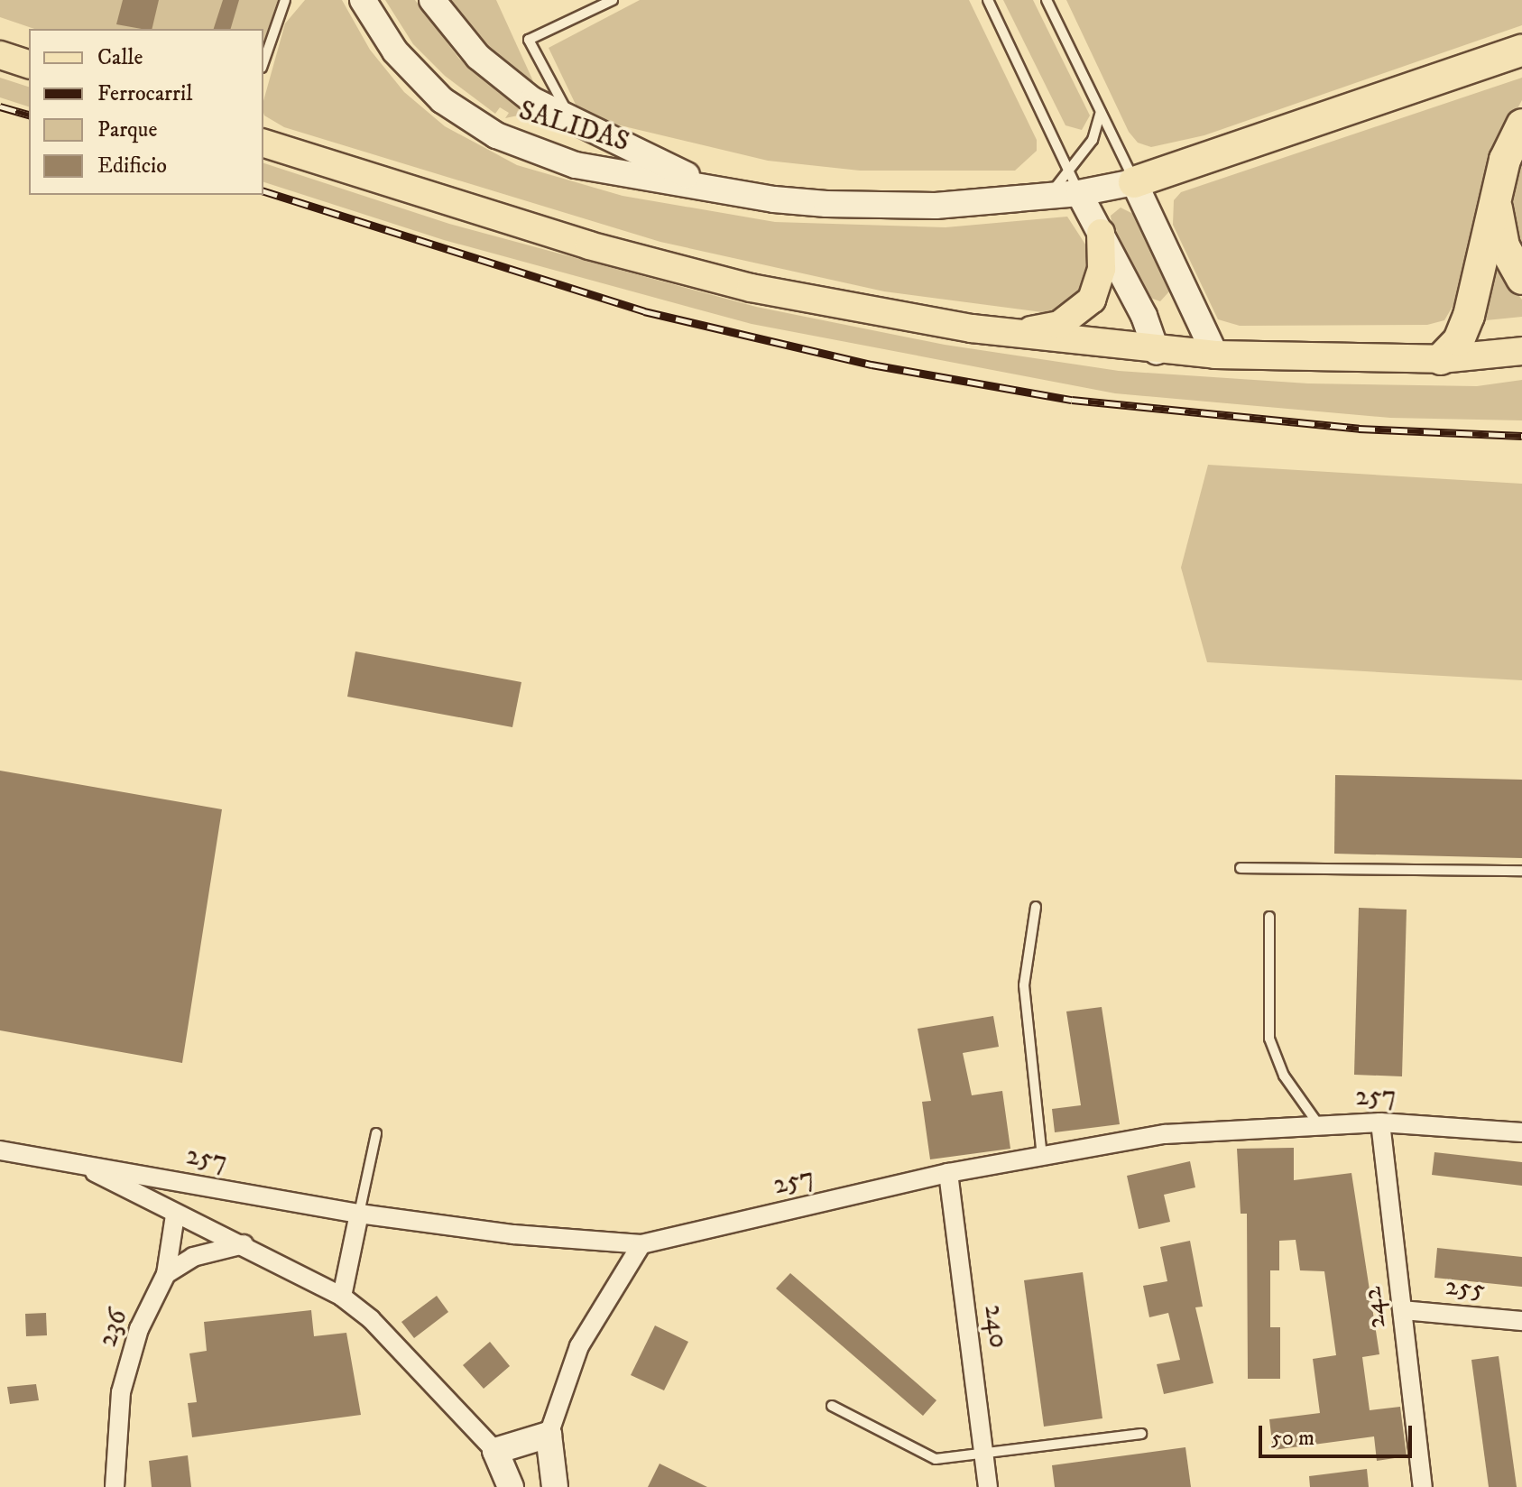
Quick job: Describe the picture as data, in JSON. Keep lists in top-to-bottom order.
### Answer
{
  "streets": {
    "main road": ["SALIDAS"],
    "street": [
      "257",
      "255",
      "242",
      "240",
      "236"
    ]
  },
  "crossings": [
    ["257", "242"],
    ["257", "240"],
    ["257", "236"],
    ["255", "242"]
  ],
  "legend": [
    "Calle",
    "Ferrocarril",
    "Parque",
    "Edificio"
  ],
  "scale_bar": "50 m"
}
